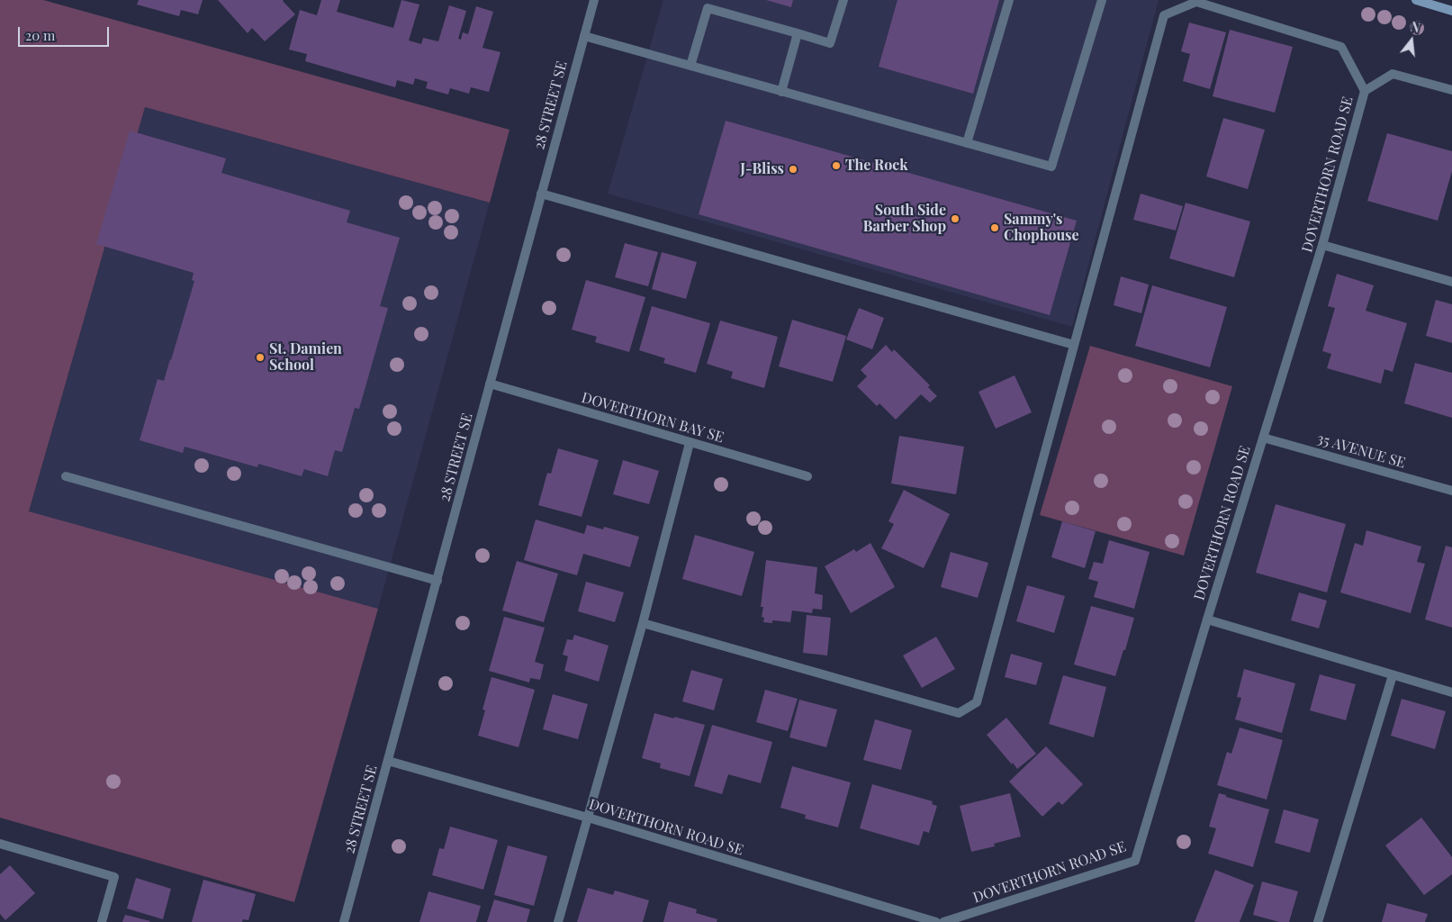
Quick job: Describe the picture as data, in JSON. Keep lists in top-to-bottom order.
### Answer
{
  "streets": {
    "street": [
      "28 STREET SE",
      "DOVERTHORN ROAD SE",
      "DOVERTHORN BAY SE",
      "35 AVENUE SE"
    ]
  },
  "crossings": [
    ["28 STREET SE", "DOVERTHORN ROAD SE"],
    ["28 STREET SE", "DOVERTHORN BAY SE"],
    ["DOVERTHORN ROAD SE", "35 AVENUE SE"]
  ],
  "places": [
    "The Rock",
    "J-Bliss",
    "South Side Barber Shop",
    "Sammy's Chophouse",
    "St. Damien School"
  ],
  "scale_bar": "20 m",
  "north": "top"
}
